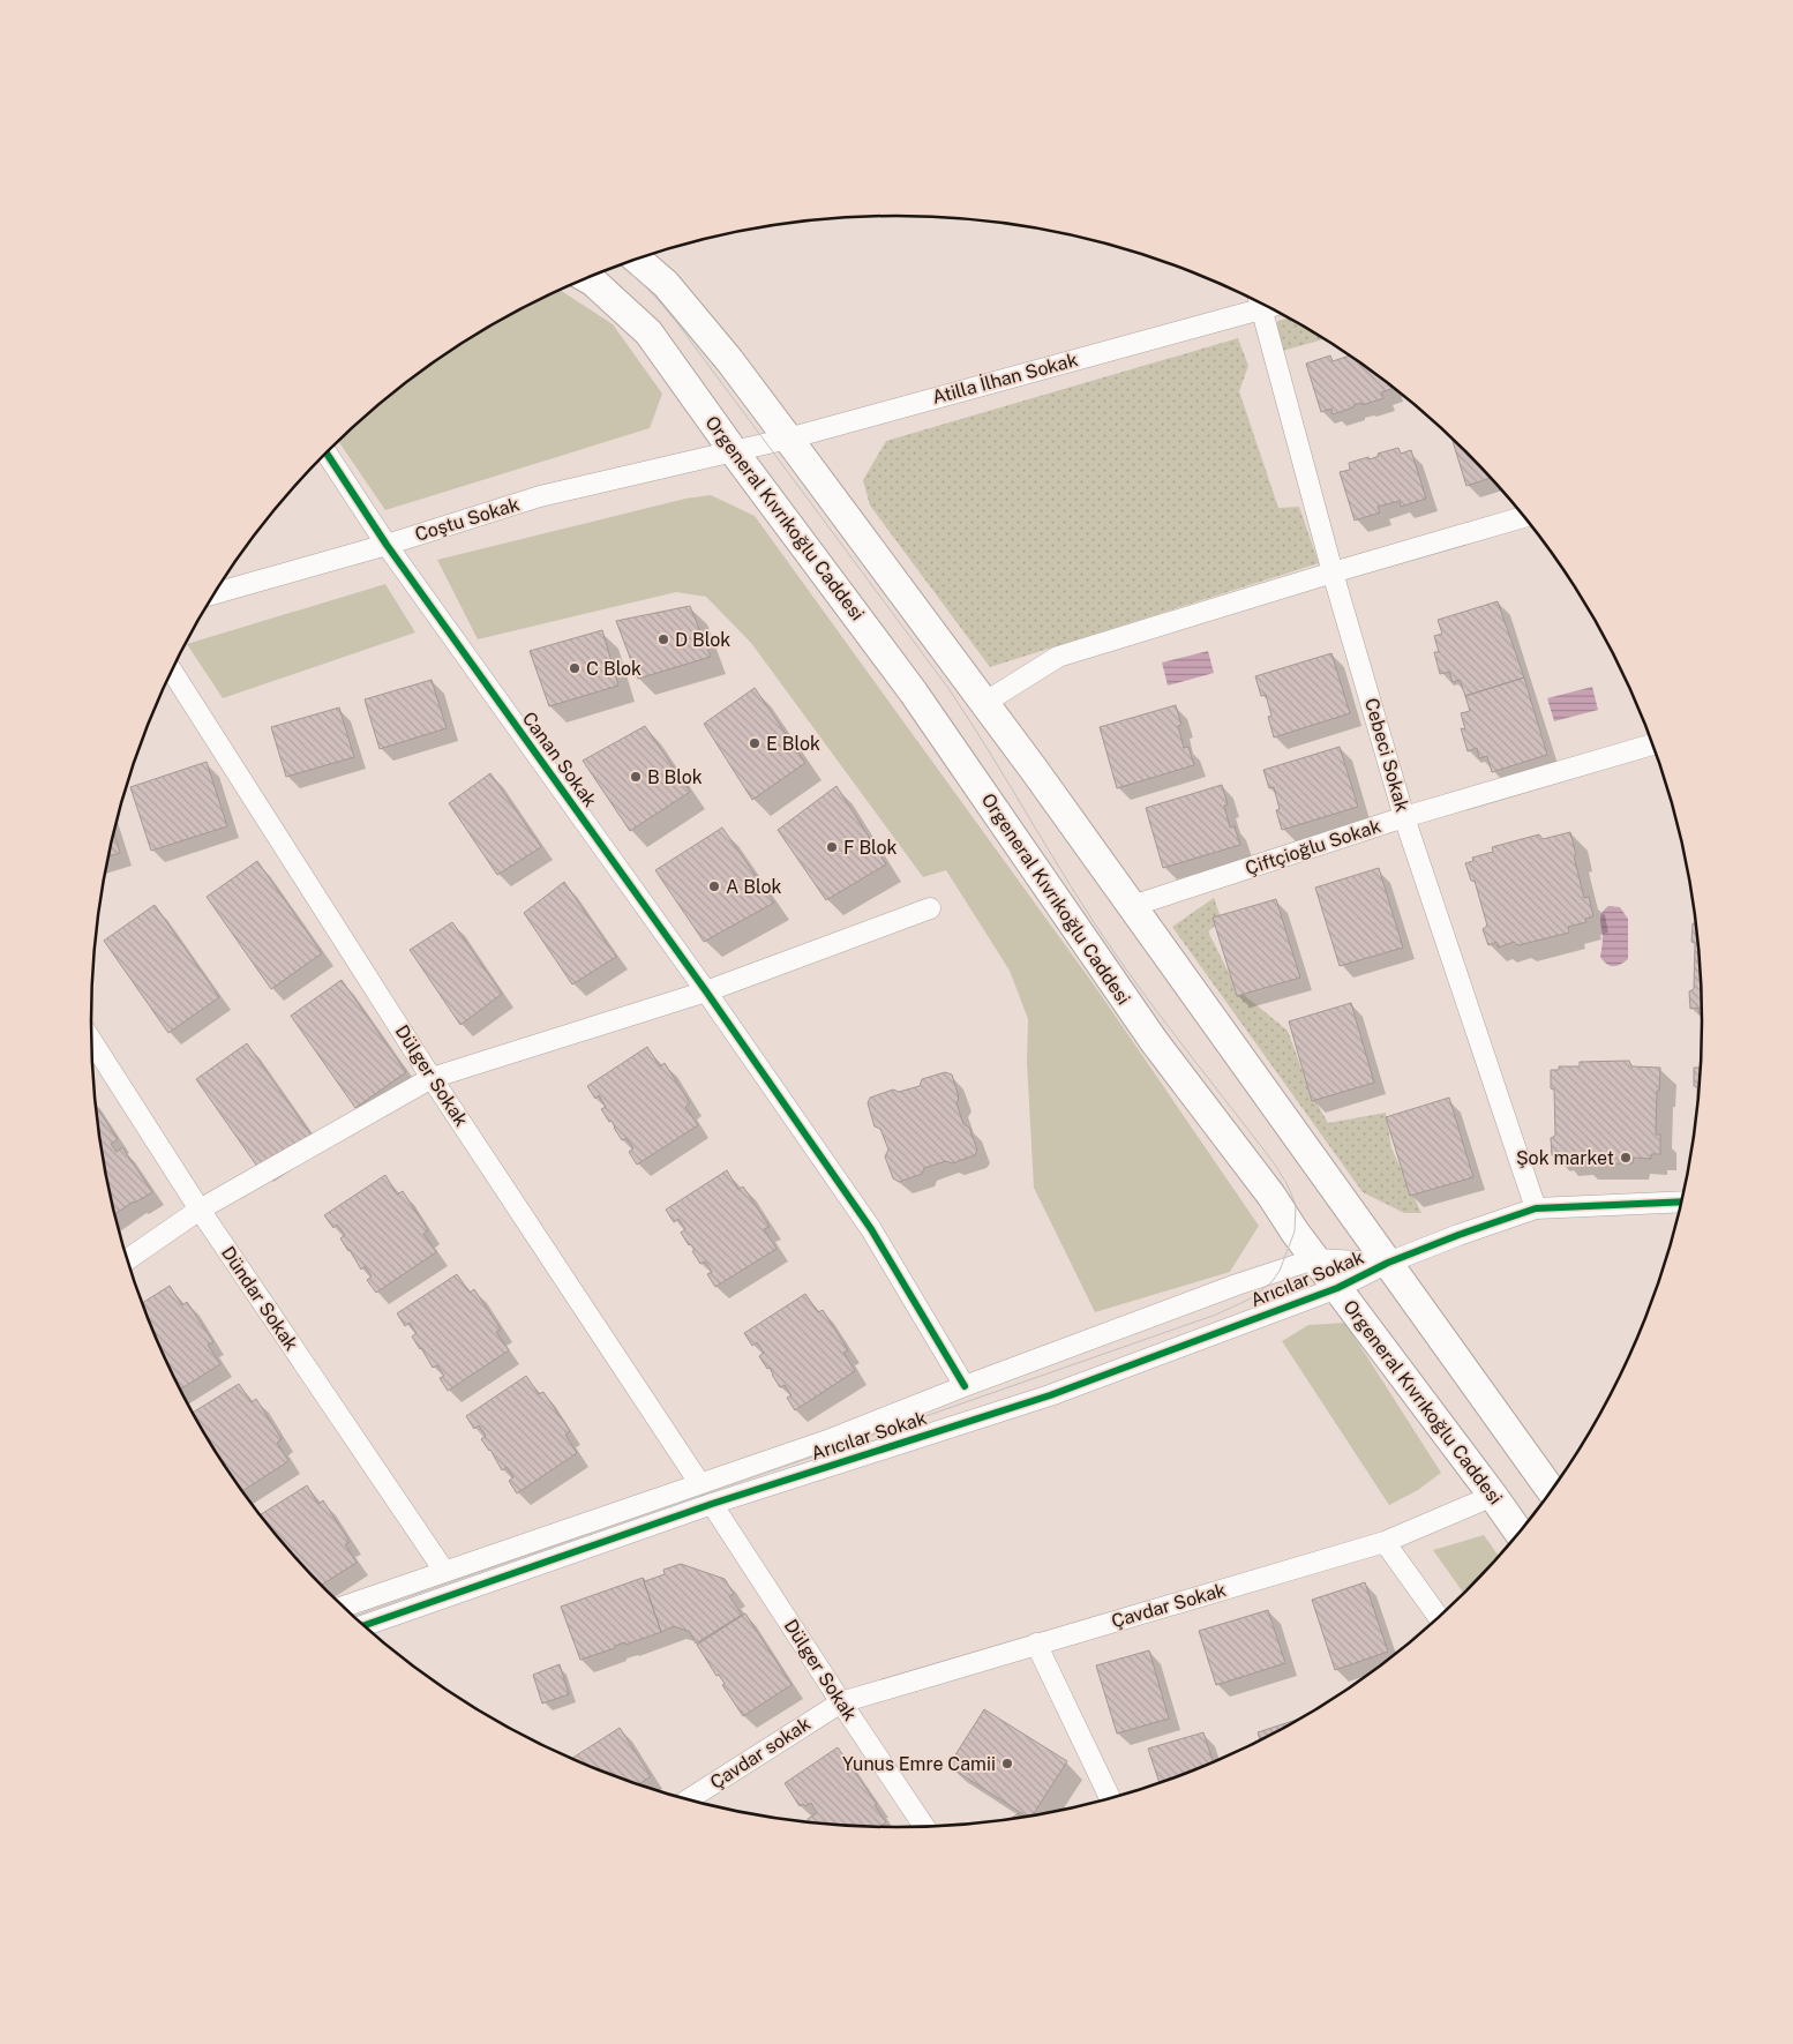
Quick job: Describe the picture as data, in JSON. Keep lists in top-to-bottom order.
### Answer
{
  "streets": {
    "main road": ["Orgeneral Kıvrıkoğlu Caddesi"],
    "street": [
      "Atilla İlhan Sokak",
      "Coştu Sokak",
      "Cebeci Sokak",
      "Canan Sokak",
      "Çiftçioğlu Sokak",
      "Dülger Sokak",
      "Arıcılar Sokak",
      "Dündar Sokak",
      "Çavdar Sokak",
      "Çavdar sokak"
    ]
  },
  "crossings": [
    ["Atilla İlhan Sokak", "Orgeneral Kıvrıkoğlu Caddesi"],
    ["Atilla İlhan Sokak", "Coştu Sokak"],
    ["Orgeneral Kıvrıkoğlu Caddesi", "Coştu Sokak"],
    ["Orgeneral Kıvrıkoğlu Caddesi", "Arıcılar Sokak"],
    ["Orgeneral Kıvrıkoğlu Caddesi", "Çavdar Sokak"],
    ["Coştu Sokak", "Canan Sokak"],
    ["Cebeci Sokak", "Çiftçioğlu Sokak"],
    ["Cebeci Sokak", "Arıcılar Sokak"],
    ["Dülger Sokak", "Arıcılar Sokak"],
    ["Dülger Sokak", "Çavdar Sokak"],
    ["Dülger Sokak", "Çavdar sokak"],
    ["Çavdar Sokak", "Çavdar sokak"]
  ],
  "places": [
    "D Blok",
    "C Blok",
    "E Blok",
    "B Blok",
    "F Blok",
    "A Blok",
    "Şok market",
    "Yunus Emre Camii"
  ]
}
